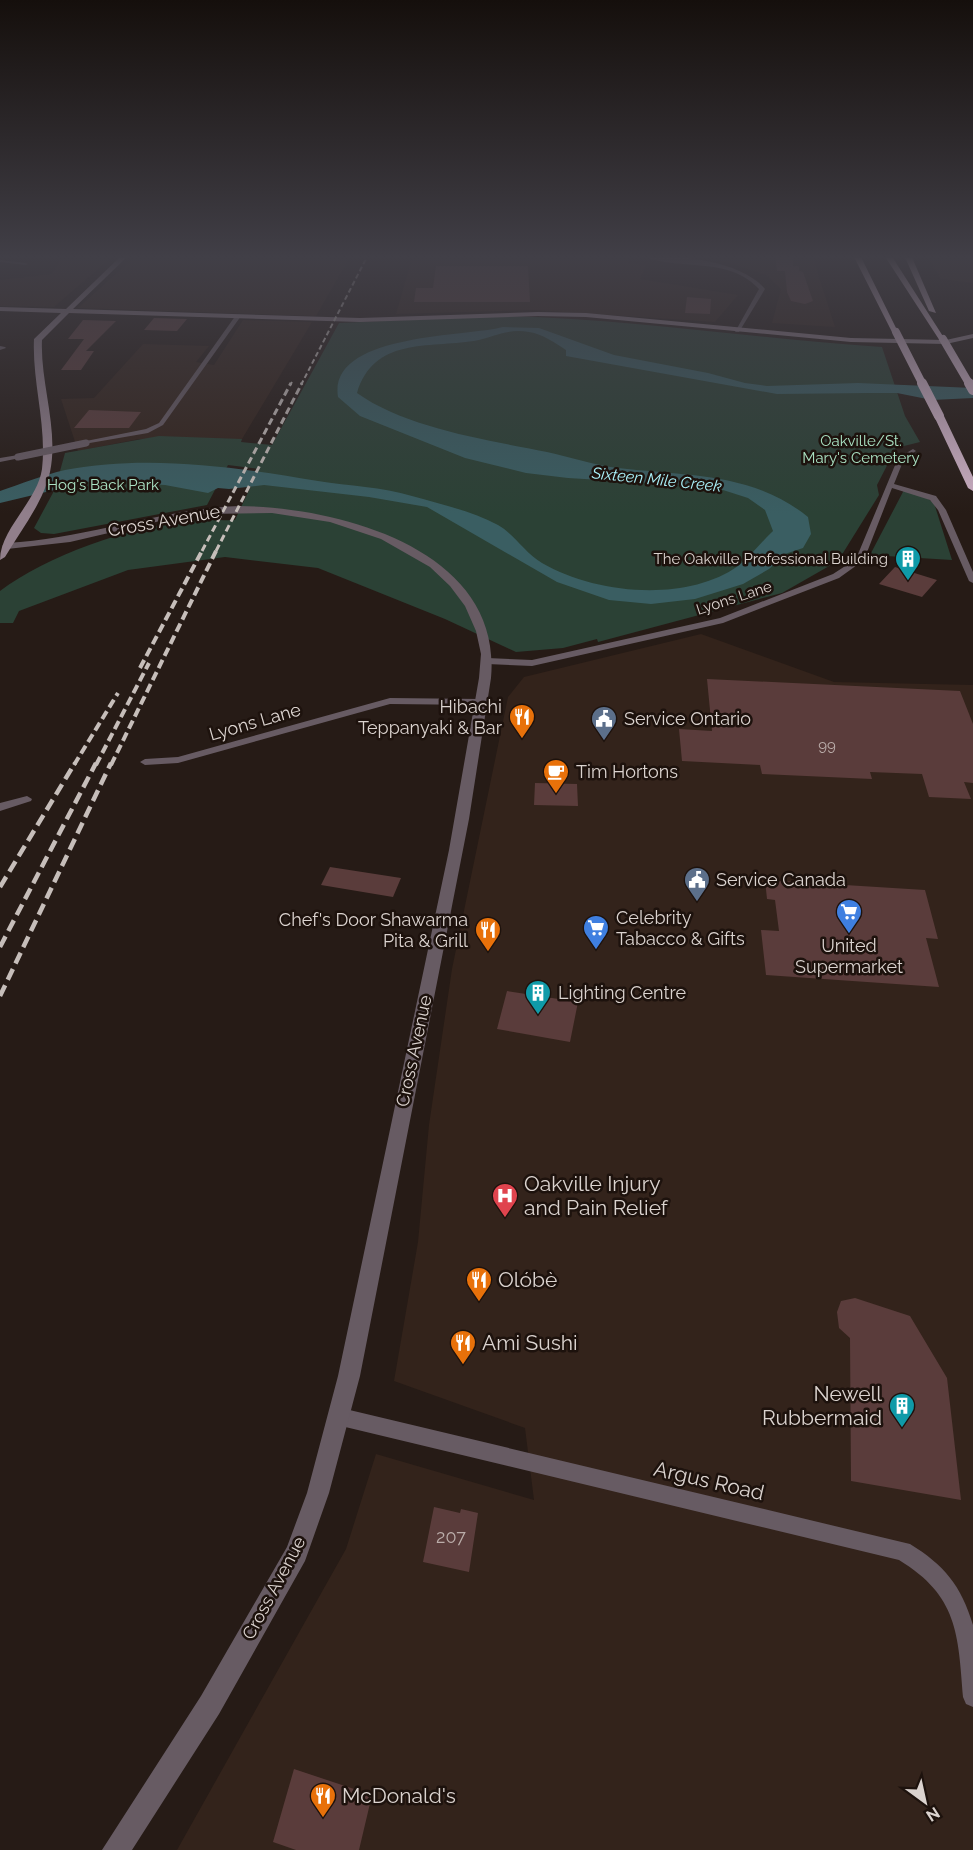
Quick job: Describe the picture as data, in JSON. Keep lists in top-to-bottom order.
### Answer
{
  "streets": {
    "street": ["Cross Avenue", "Lyons Lane", "Argus Road"]
  },
  "crossings": [
    ["Cross Avenue", "Lyons Lane"],
    ["Cross Avenue", "Argus Road"]
  ],
  "water": ["Sixteen Mile Creek"],
  "parks": ["Oakville/St. Mary's Cemetery", "Hog's Back Park"],
  "places": {
    "building": ["The Oakville Professional Building", "Lighting Centre", "Newell Rubbermaid"],
    "restaurant": [
      "Hibachi Teppanyaki & Bar",
      "Chef's Door Shawarma Pita & Grill",
      "Olóbè",
      "Ami Sushi",
      "McDonald's"
    ],
    "public building": ["Service Ontario", "Service Canada"],
    "cafe": ["Tim Hortons"],
    "supermarket": ["United Supermarket", "Celebrity Tabacco & Gifts"],
    "hospital": ["Oakville Injury and Pain Relief"]
  },
  "house_numbers": ["99", "207"],
  "north": "bottom right"
}
